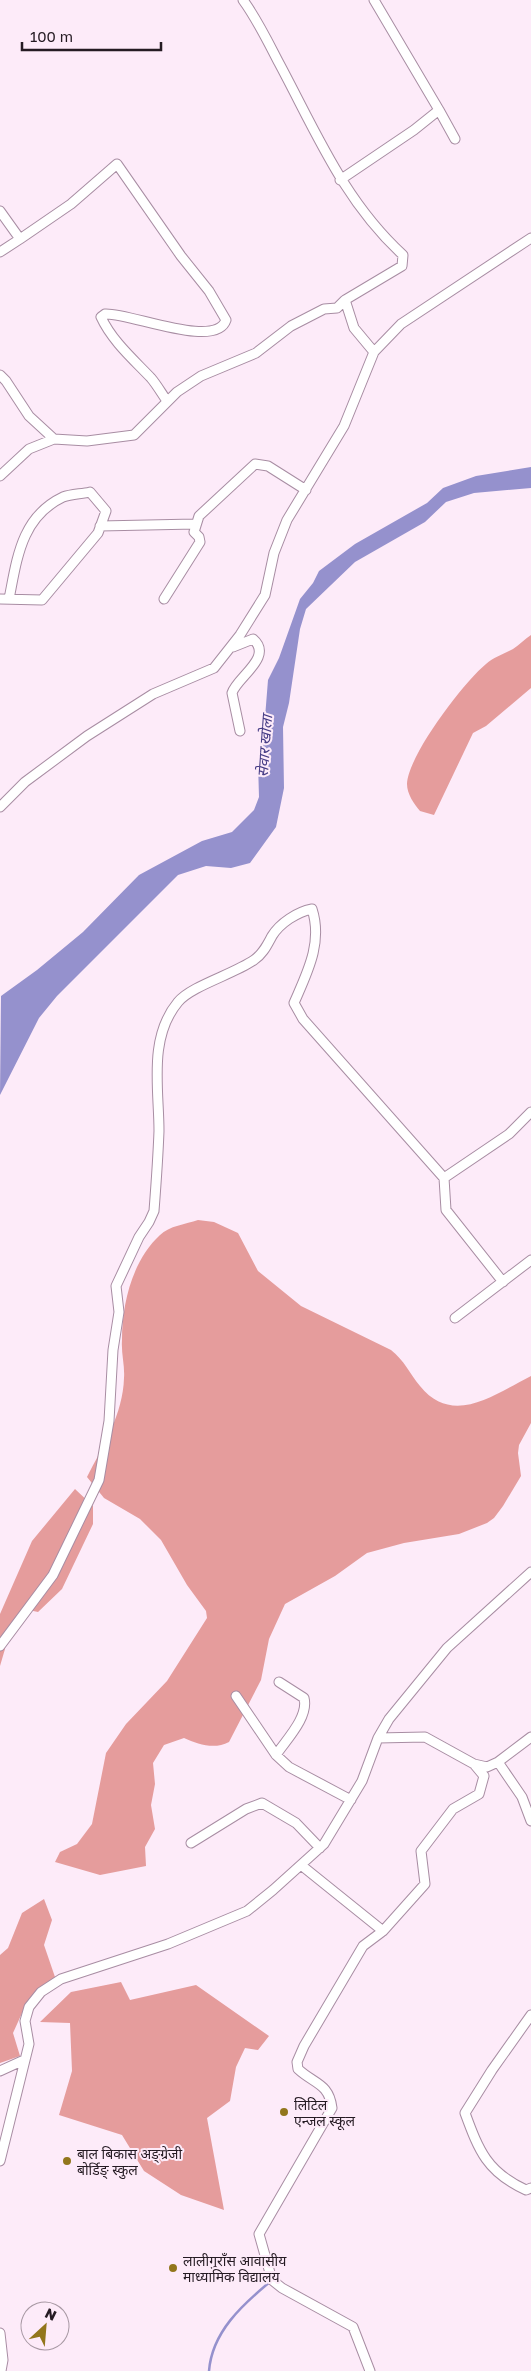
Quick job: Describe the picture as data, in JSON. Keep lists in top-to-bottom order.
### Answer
{
  "water": ["सेवार खोला"],
  "places": ["लिटिल एन्जल स्कूल", "बाल बिकास अङ्ग्रेजी बोर्डिङ् स्कुल", "लालीगुराँस आवासीय माध्यामिक विद्यालय"],
  "scale_bar": "100 m",
  "north": "top right"
}
